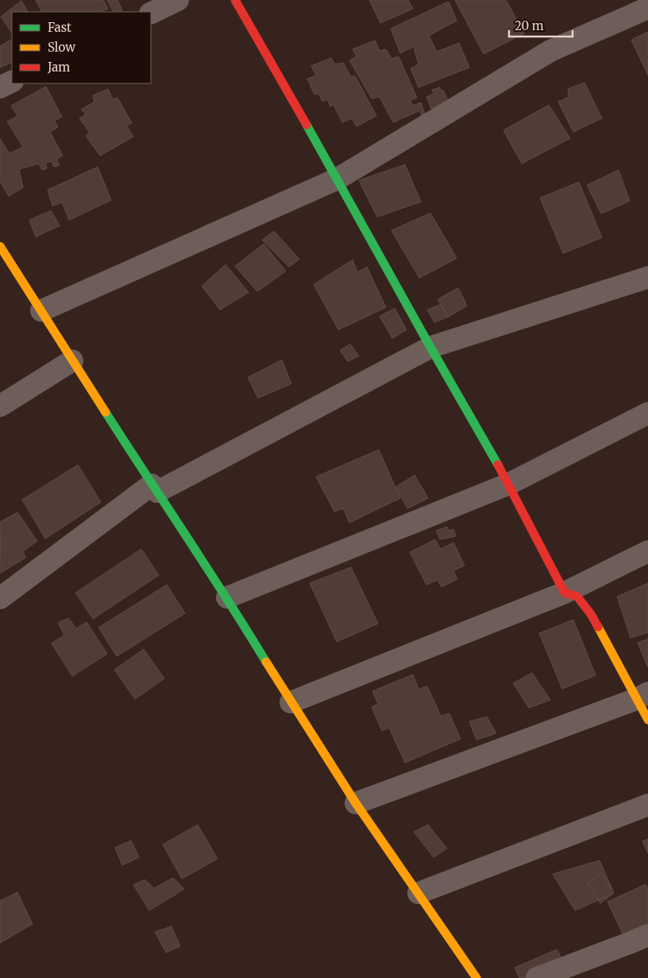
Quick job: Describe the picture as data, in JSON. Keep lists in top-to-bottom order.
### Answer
{
  "legend": ["Fast", "Slow", "Jam"],
  "scale_bar": "20 m"
}
